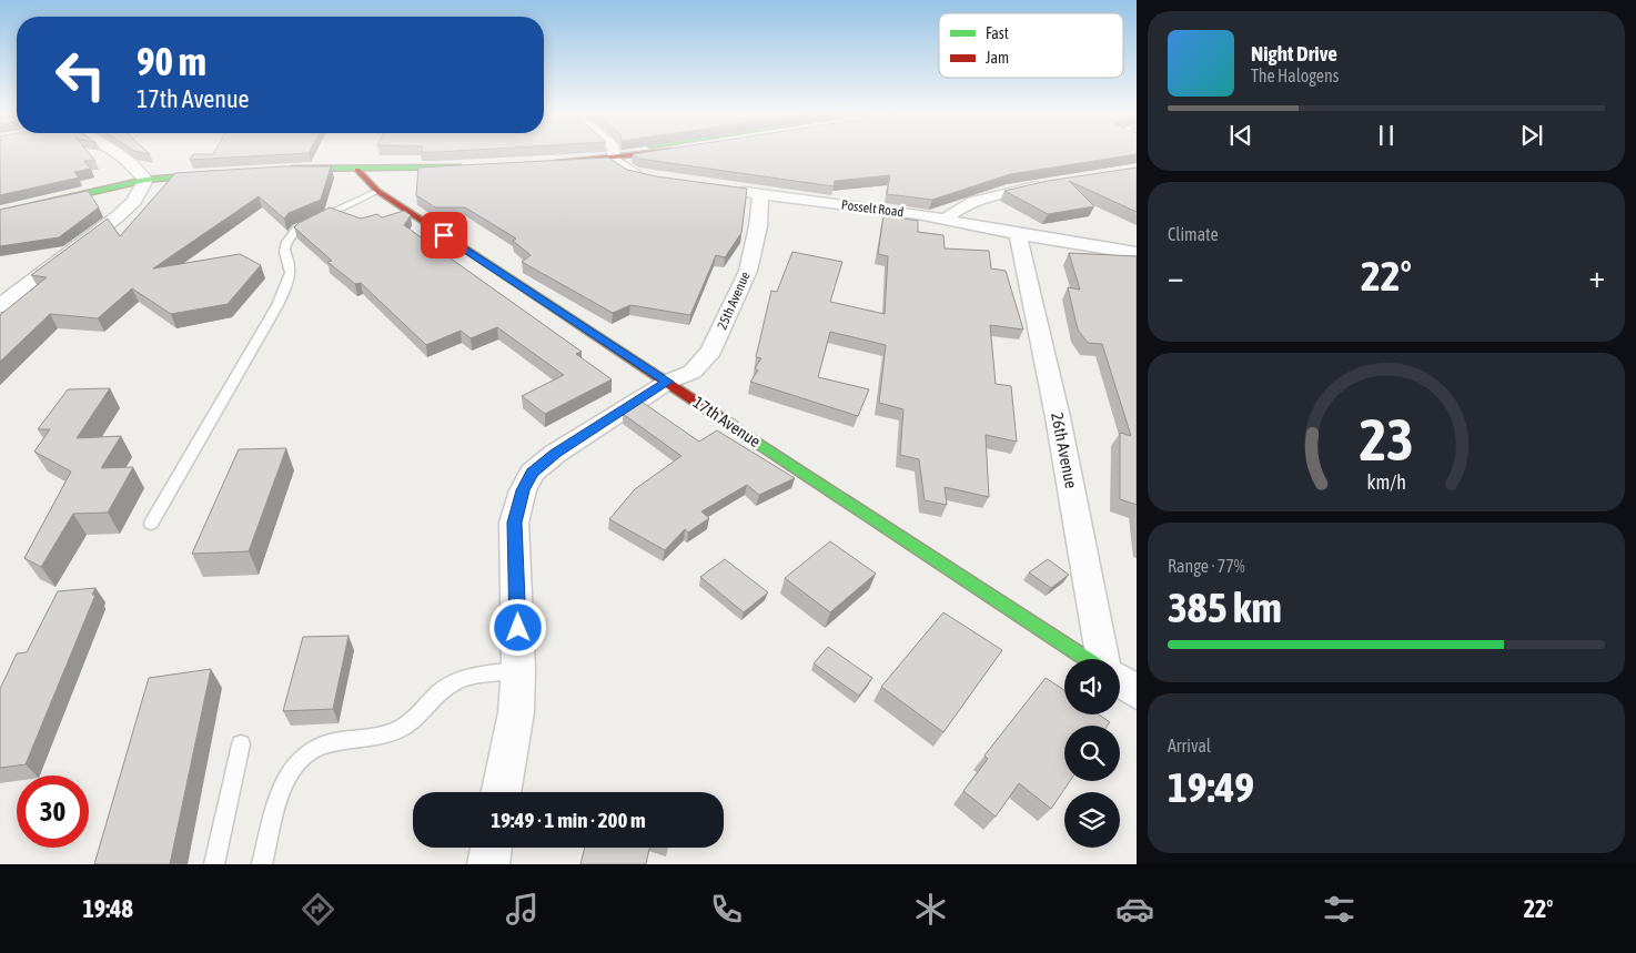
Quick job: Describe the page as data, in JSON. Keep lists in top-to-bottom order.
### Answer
{
  "streets": {
    "street": [
      "Posselt Road",
      "25th Avenue",
      "17th Avenue",
      "26th Avenue"
    ]
  },
  "crossings": [
    ["Posselt Road", "25th Avenue"],
    ["Posselt Road", "26th Avenue"],
    ["25th Avenue", "17th Avenue"]
  ],
  "legend": ["Fast", "Jam"],
  "page": {
    "turn": ["90 m", "17th Avenue"],
    "song": ["Night Drive", "The Halogens"],
    "tile": [
      "Climate",
      ["Range · 77%", "385 km"],
      ["Arrival", "19:49"]
    ],
    "heat": ["−", "22°", "+"],
    "limit": "30",
    "trip": "19:49 · 1 min · 200 m",
    "tabs": ["19:48", "22°"],
    "gauge": ["23", "km/h"]
  }
}
